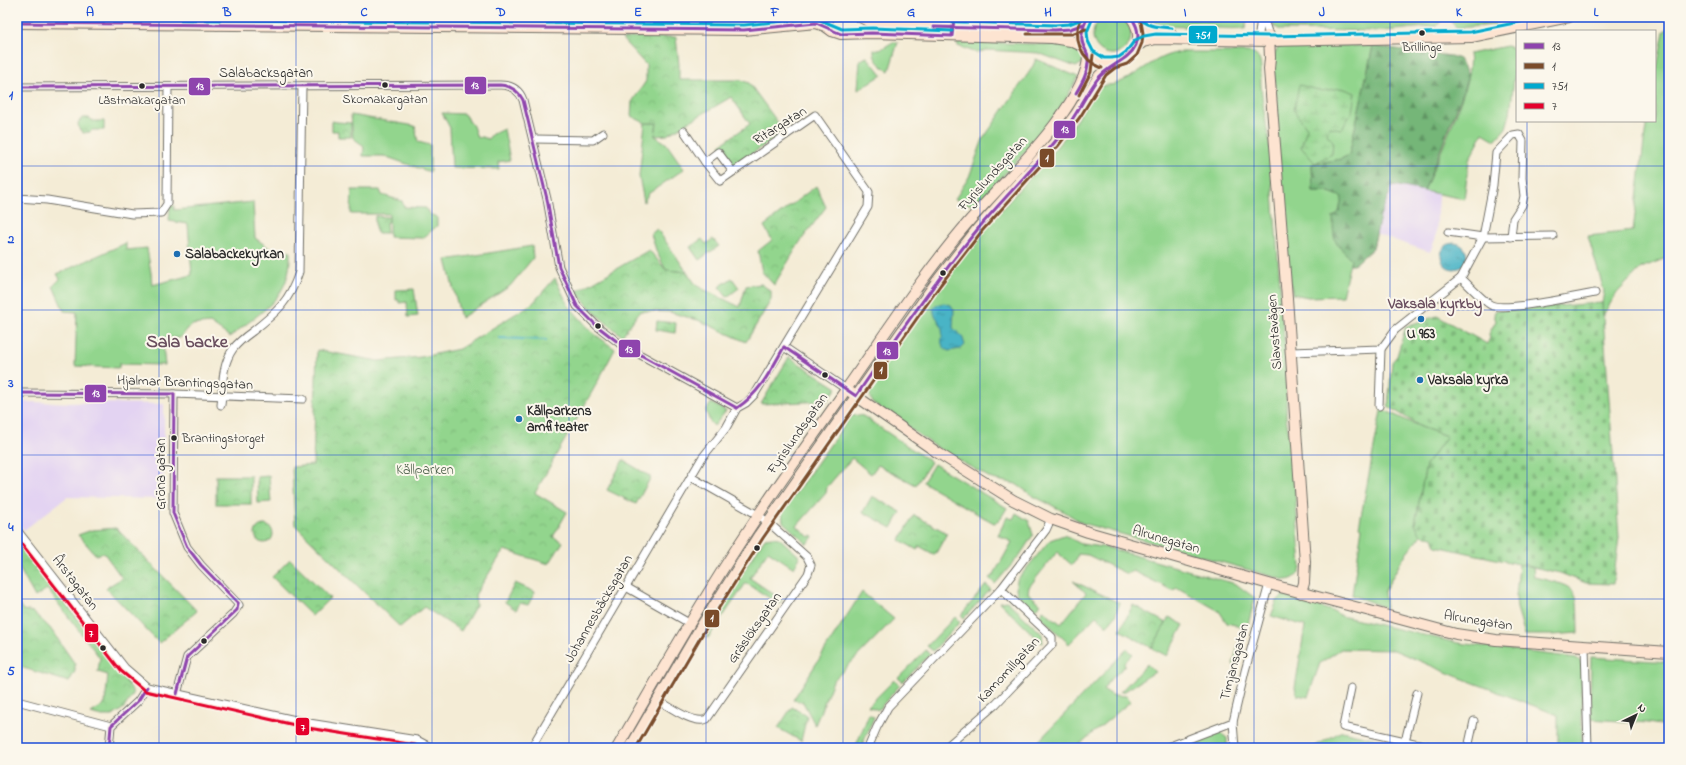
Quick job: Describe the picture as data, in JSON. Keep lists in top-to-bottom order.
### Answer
{
  "streets": {
    "main road": ["Fyrislundsgatan", "Slavstavägen", "Alrunegatan"],
    "street": [
      "Salabacksgatan",
      "Ritargatan",
      "Hjalmar Brantingsgatan",
      "Gröna gatan",
      "Årstagatan",
      "Johannesbäcksgatan",
      "Gräslöksgatan",
      "Timjansgatan",
      "Kamomillgatan"
    ]
  },
  "crossings": [
    ["Ritargatan", "Johannesbäcksgatan"],
    ["Fyrislundsgatan", "Alrunegatan"],
    ["Fyrislundsgatan", "Gräslöksgatan"],
    ["Slavstavägen", "Alrunegatan"],
    ["Hjalmar Brantingsgatan", "Gröna gatan"],
    ["Alrunegatan", "Johannesbäcksgatan"],
    ["Alrunegatan", "Timjansgatan"],
    ["Johannesbäcksgatan", "Gräslöksgatan"]
  ],
  "districts": ["Vaksala kyrkby", "Sala backe"],
  "parks": ["Källparken"],
  "places": [
    "Brillinge",
    "Skomakargatan",
    "Lästmakargatan",
    "Salabackekyrkan",
    "U 963",
    "Vaksala kyrka",
    "Källparkens amfiteater",
    "Brantingstorget"
  ],
  "lines": [
    "transit line 13",
    "transit line 1",
    "transit line 751",
    "transit line 7"
  ],
  "legend": [
    "13",
    "1",
    "751",
    "7"
  ],
  "north": "top right",
  "grid": {
    "columns": [
      "A",
      "B",
      "C",
      "D",
      "E",
      "F",
      "G",
      "H",
      "I",
      "J",
      "K",
      "L"
    ],
    "rows": [
      "1",
      "2",
      "3",
      "4",
      "5"
    ]
  }
}
